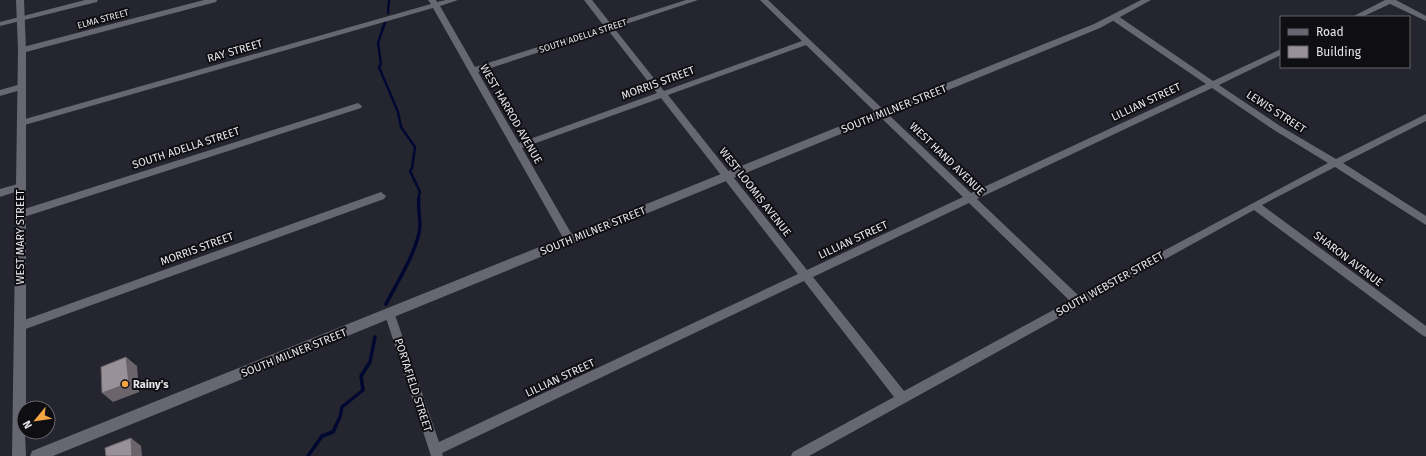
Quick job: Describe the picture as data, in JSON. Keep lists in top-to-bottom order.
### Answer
{
  "streets": {
    "street": [
      "ELMA STREET",
      "SOUTH ADELLA STREET",
      "RAY STREET",
      "MORRIS STREET",
      "LILLIAN STREET",
      "SOUTH MILNER STREET",
      "LEWIS STREET",
      "WEST HARROD AVENUE",
      "WEST HAND AVENUE",
      "WEST LOOMIS AVENUE",
      "WEST MARY STREET",
      "SHARON AVENUE",
      "SOUTH WEBSTER STREET",
      "PORTAFIELD STREET"
    ]
  },
  "crossings": [
    ["ELMA STREET", "WEST MARY STREET"],
    ["SOUTH ADELLA STREET", "WEST HARROD AVENUE"],
    ["SOUTH ADELLA STREET", "WEST LOOMIS AVENUE"],
    ["SOUTH ADELLA STREET", "WEST MARY STREET"],
    ["RAY STREET", "WEST HARROD AVENUE"],
    ["RAY STREET", "WEST MARY STREET"],
    ["MORRIS STREET", "WEST HARROD AVENUE"],
    ["MORRIS STREET", "WEST HAND AVENUE"],
    ["MORRIS STREET", "WEST LOOMIS AVENUE"],
    ["MORRIS STREET", "WEST MARY STREET"],
    ["LILLIAN STREET", "LEWIS STREET"],
    ["LILLIAN STREET", "WEST HAND AVENUE"],
    ["LILLIAN STREET", "WEST LOOMIS AVENUE"],
    ["LILLIAN STREET", "PORTAFIELD STREET"],
    ["SOUTH MILNER STREET", "LEWIS STREET"],
    ["SOUTH MILNER STREET", "WEST HARROD AVENUE"],
    ["SOUTH MILNER STREET", "WEST HAND AVENUE"],
    ["SOUTH MILNER STREET", "WEST LOOMIS AVENUE"],
    ["SOUTH MILNER STREET", "PORTAFIELD STREET"],
    ["LEWIS STREET", "SOUTH WEBSTER STREET"],
    ["WEST HAND AVENUE", "SOUTH WEBSTER STREET"],
    ["WEST LOOMIS AVENUE", "SOUTH WEBSTER STREET"],
    ["SHARON AVENUE", "SOUTH WEBSTER STREET"]
  ],
  "places": ["Rainy's"],
  "legend": ["Road", "Building"],
  "north": "bottom left"
}
